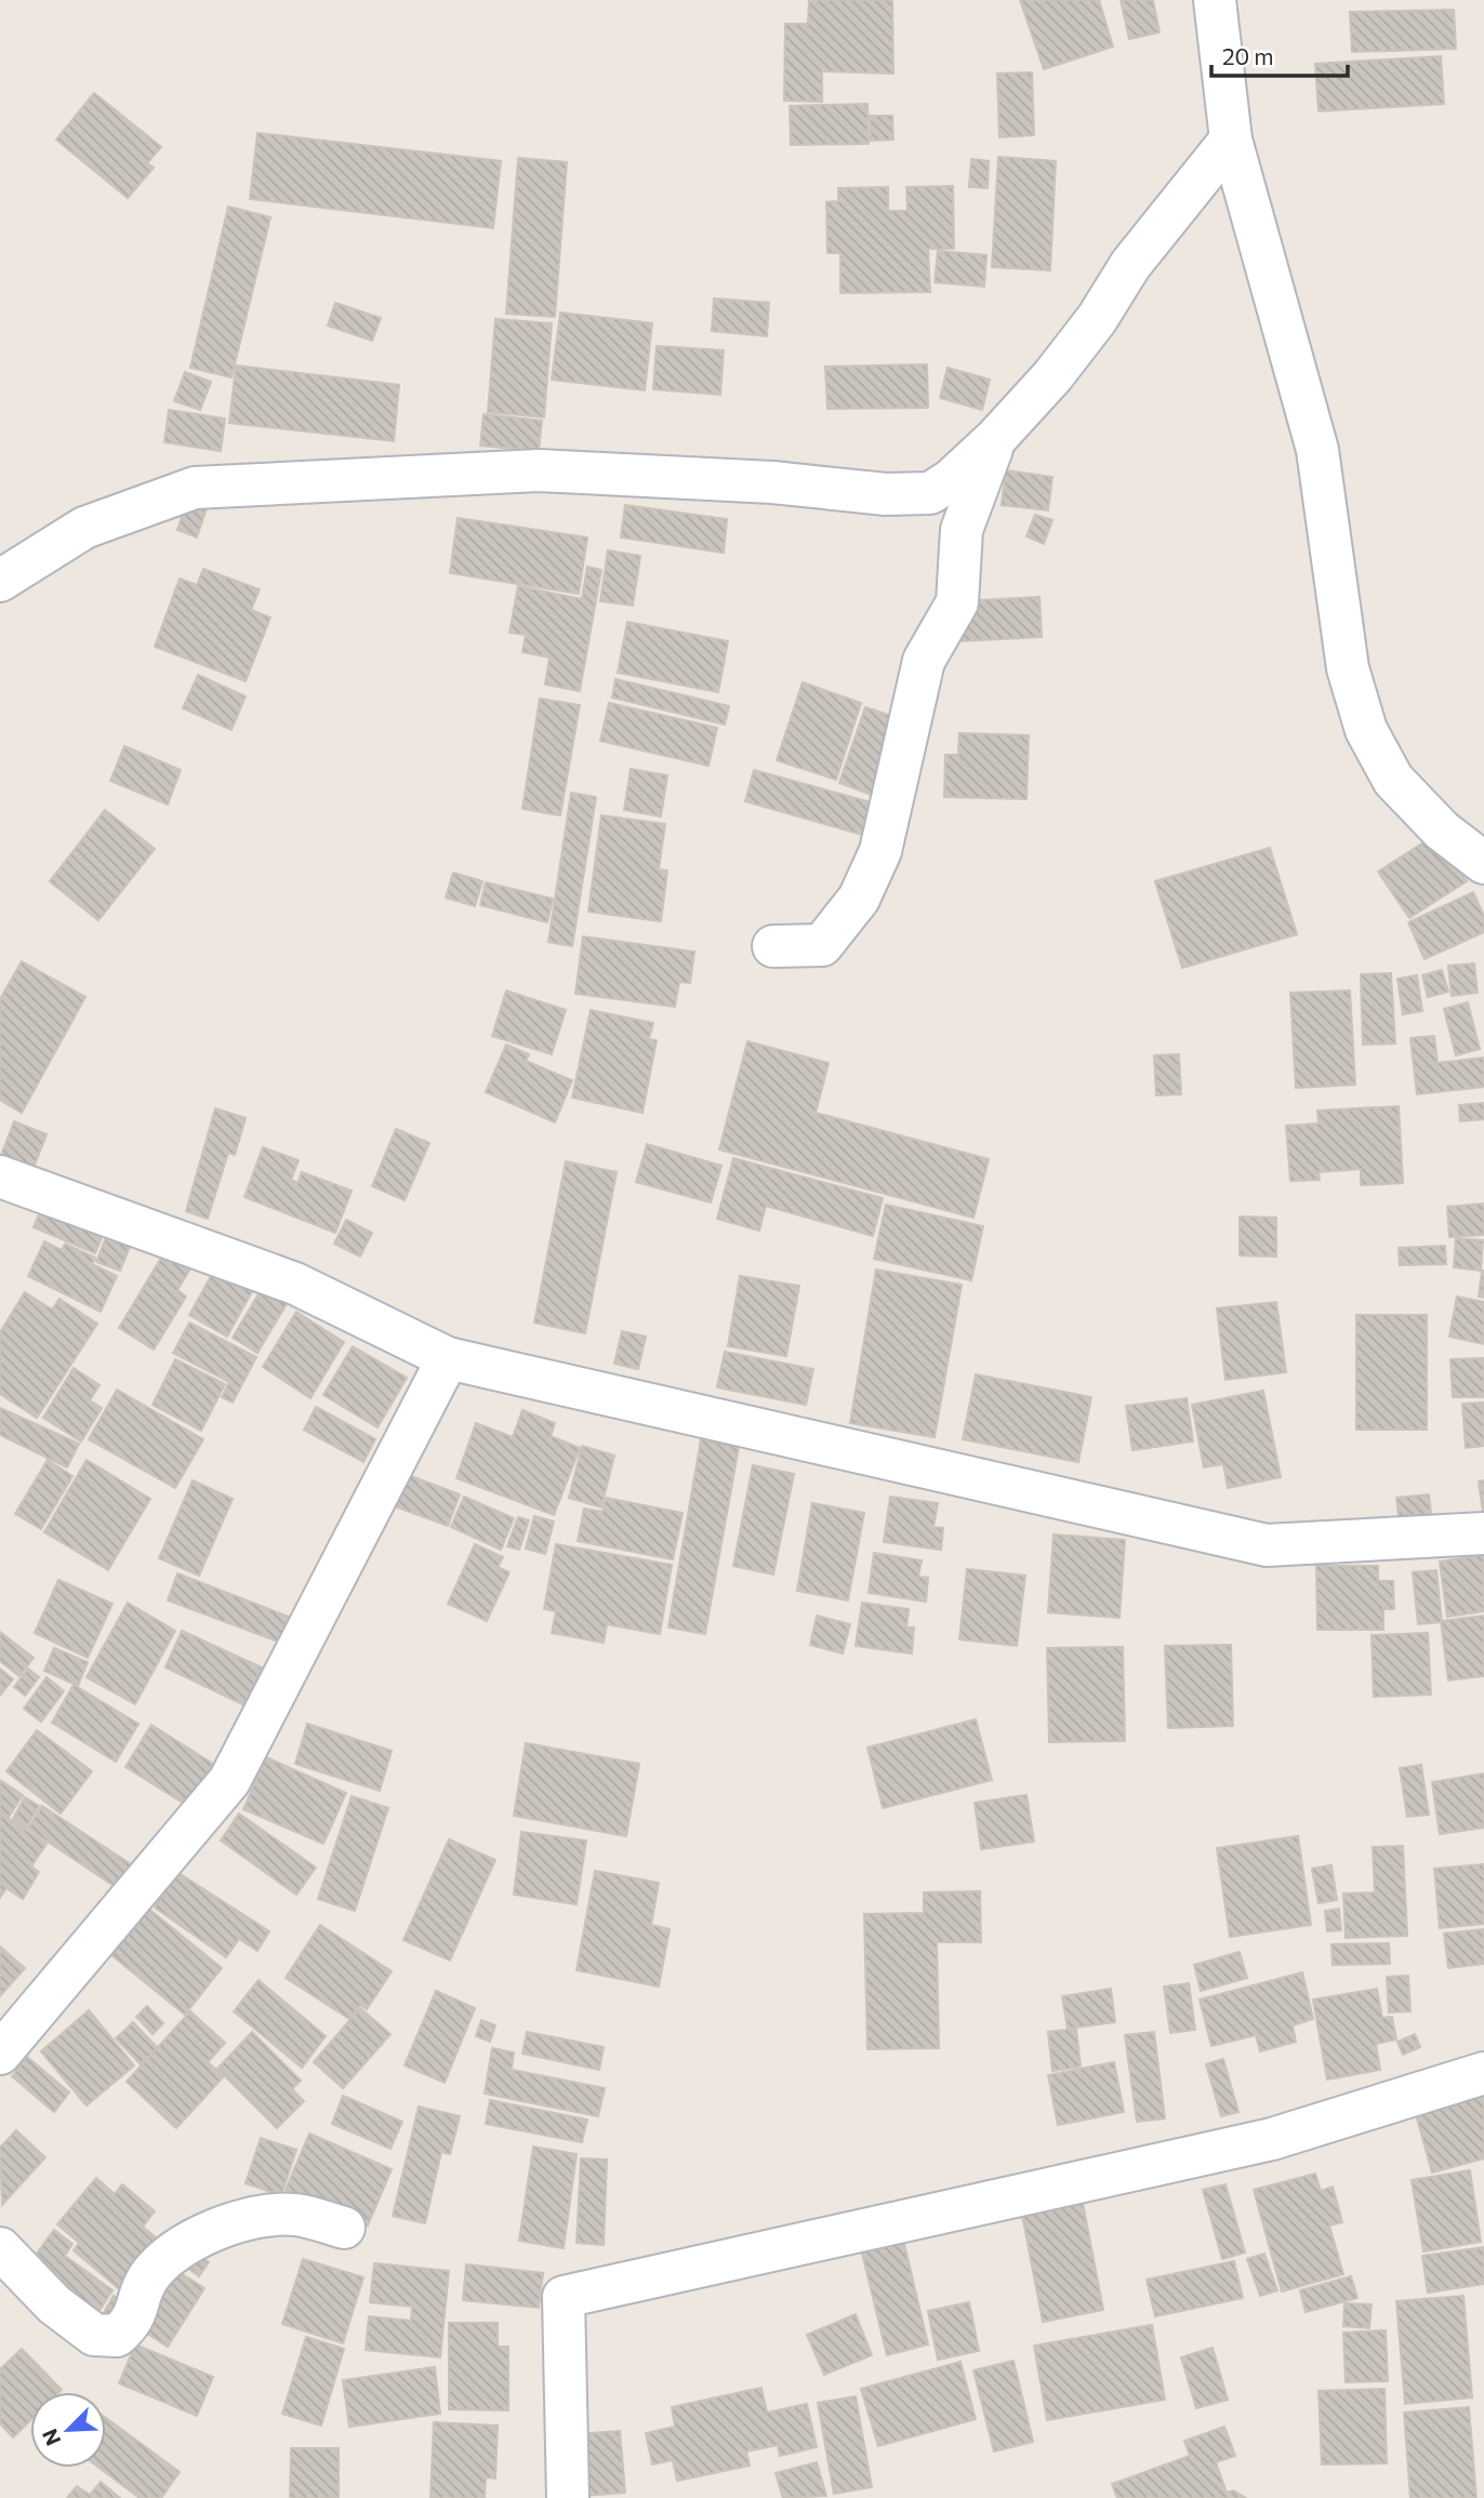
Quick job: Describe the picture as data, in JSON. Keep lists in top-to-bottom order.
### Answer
{
  "scale_bar": "20 m",
  "north": "bottom left"
}
